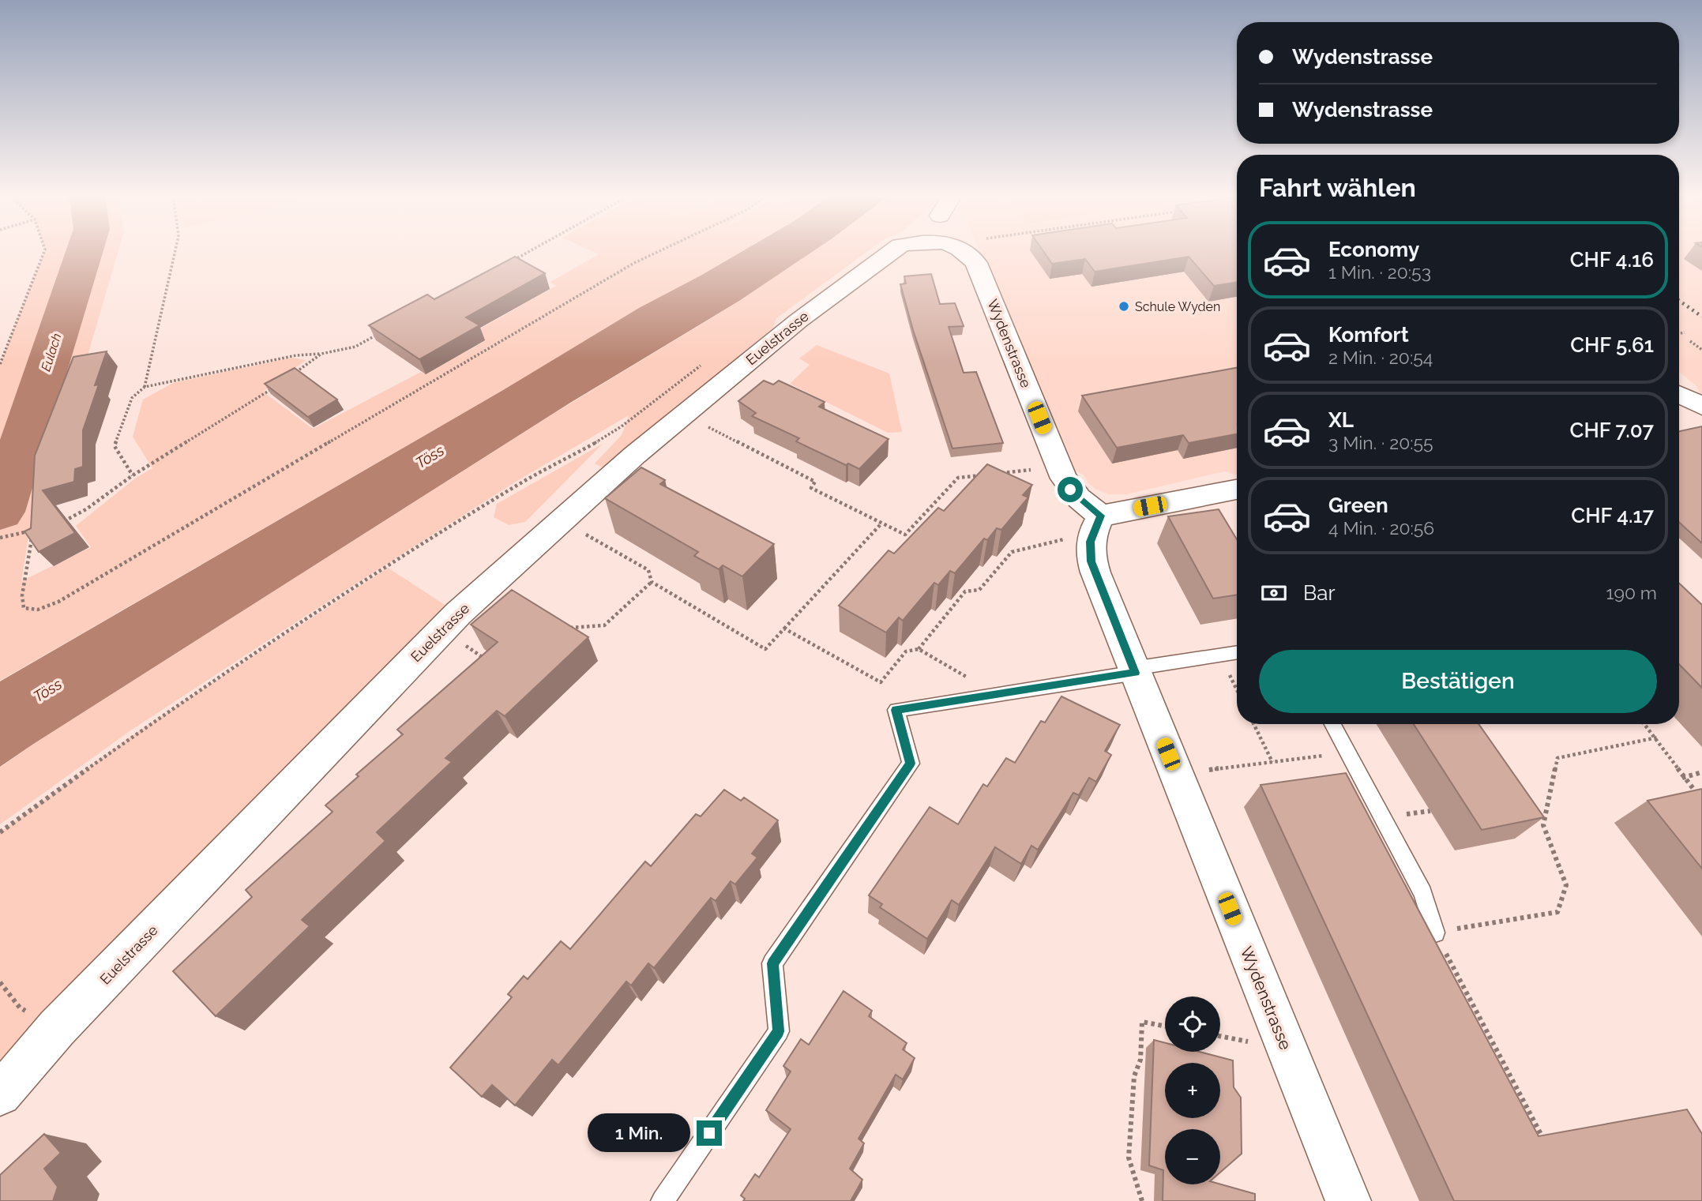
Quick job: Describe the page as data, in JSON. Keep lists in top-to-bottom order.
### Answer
{
  "streets": {
    "street": ["Euelstrasse", "Wydenstrasse"]
  },
  "water": ["Eulach", "Töss"],
  "places": ["Schule Wyden"],
  "page": {
    "banner": ["Wydenstrasse", "Wydenstrasse"],
    "heading": "Fahrt wählen",
    "list": [
      {
        "name": "Economy",
        "note": "1 Min. · 20:53",
        "value": "CHF 4.16"
      },
      {
        "name": "Komfort",
        "note": "2 Min. · 20:54",
        "value": "CHF 5.61"
      },
      {
        "name": "XL",
        "note": "3 Min. · 20:55",
        "value": "CHF 7.07"
      },
      {
        "name": "Green",
        "note": "4 Min. · 20:56",
        "value": "CHF 4.17"
      }
    ],
    "pay": ["Bar", "190 m"],
    "buttons": "Bestätigen",
    "map_buttons": ["+", "−"],
    "bubble": "1 Min."
  }
}
